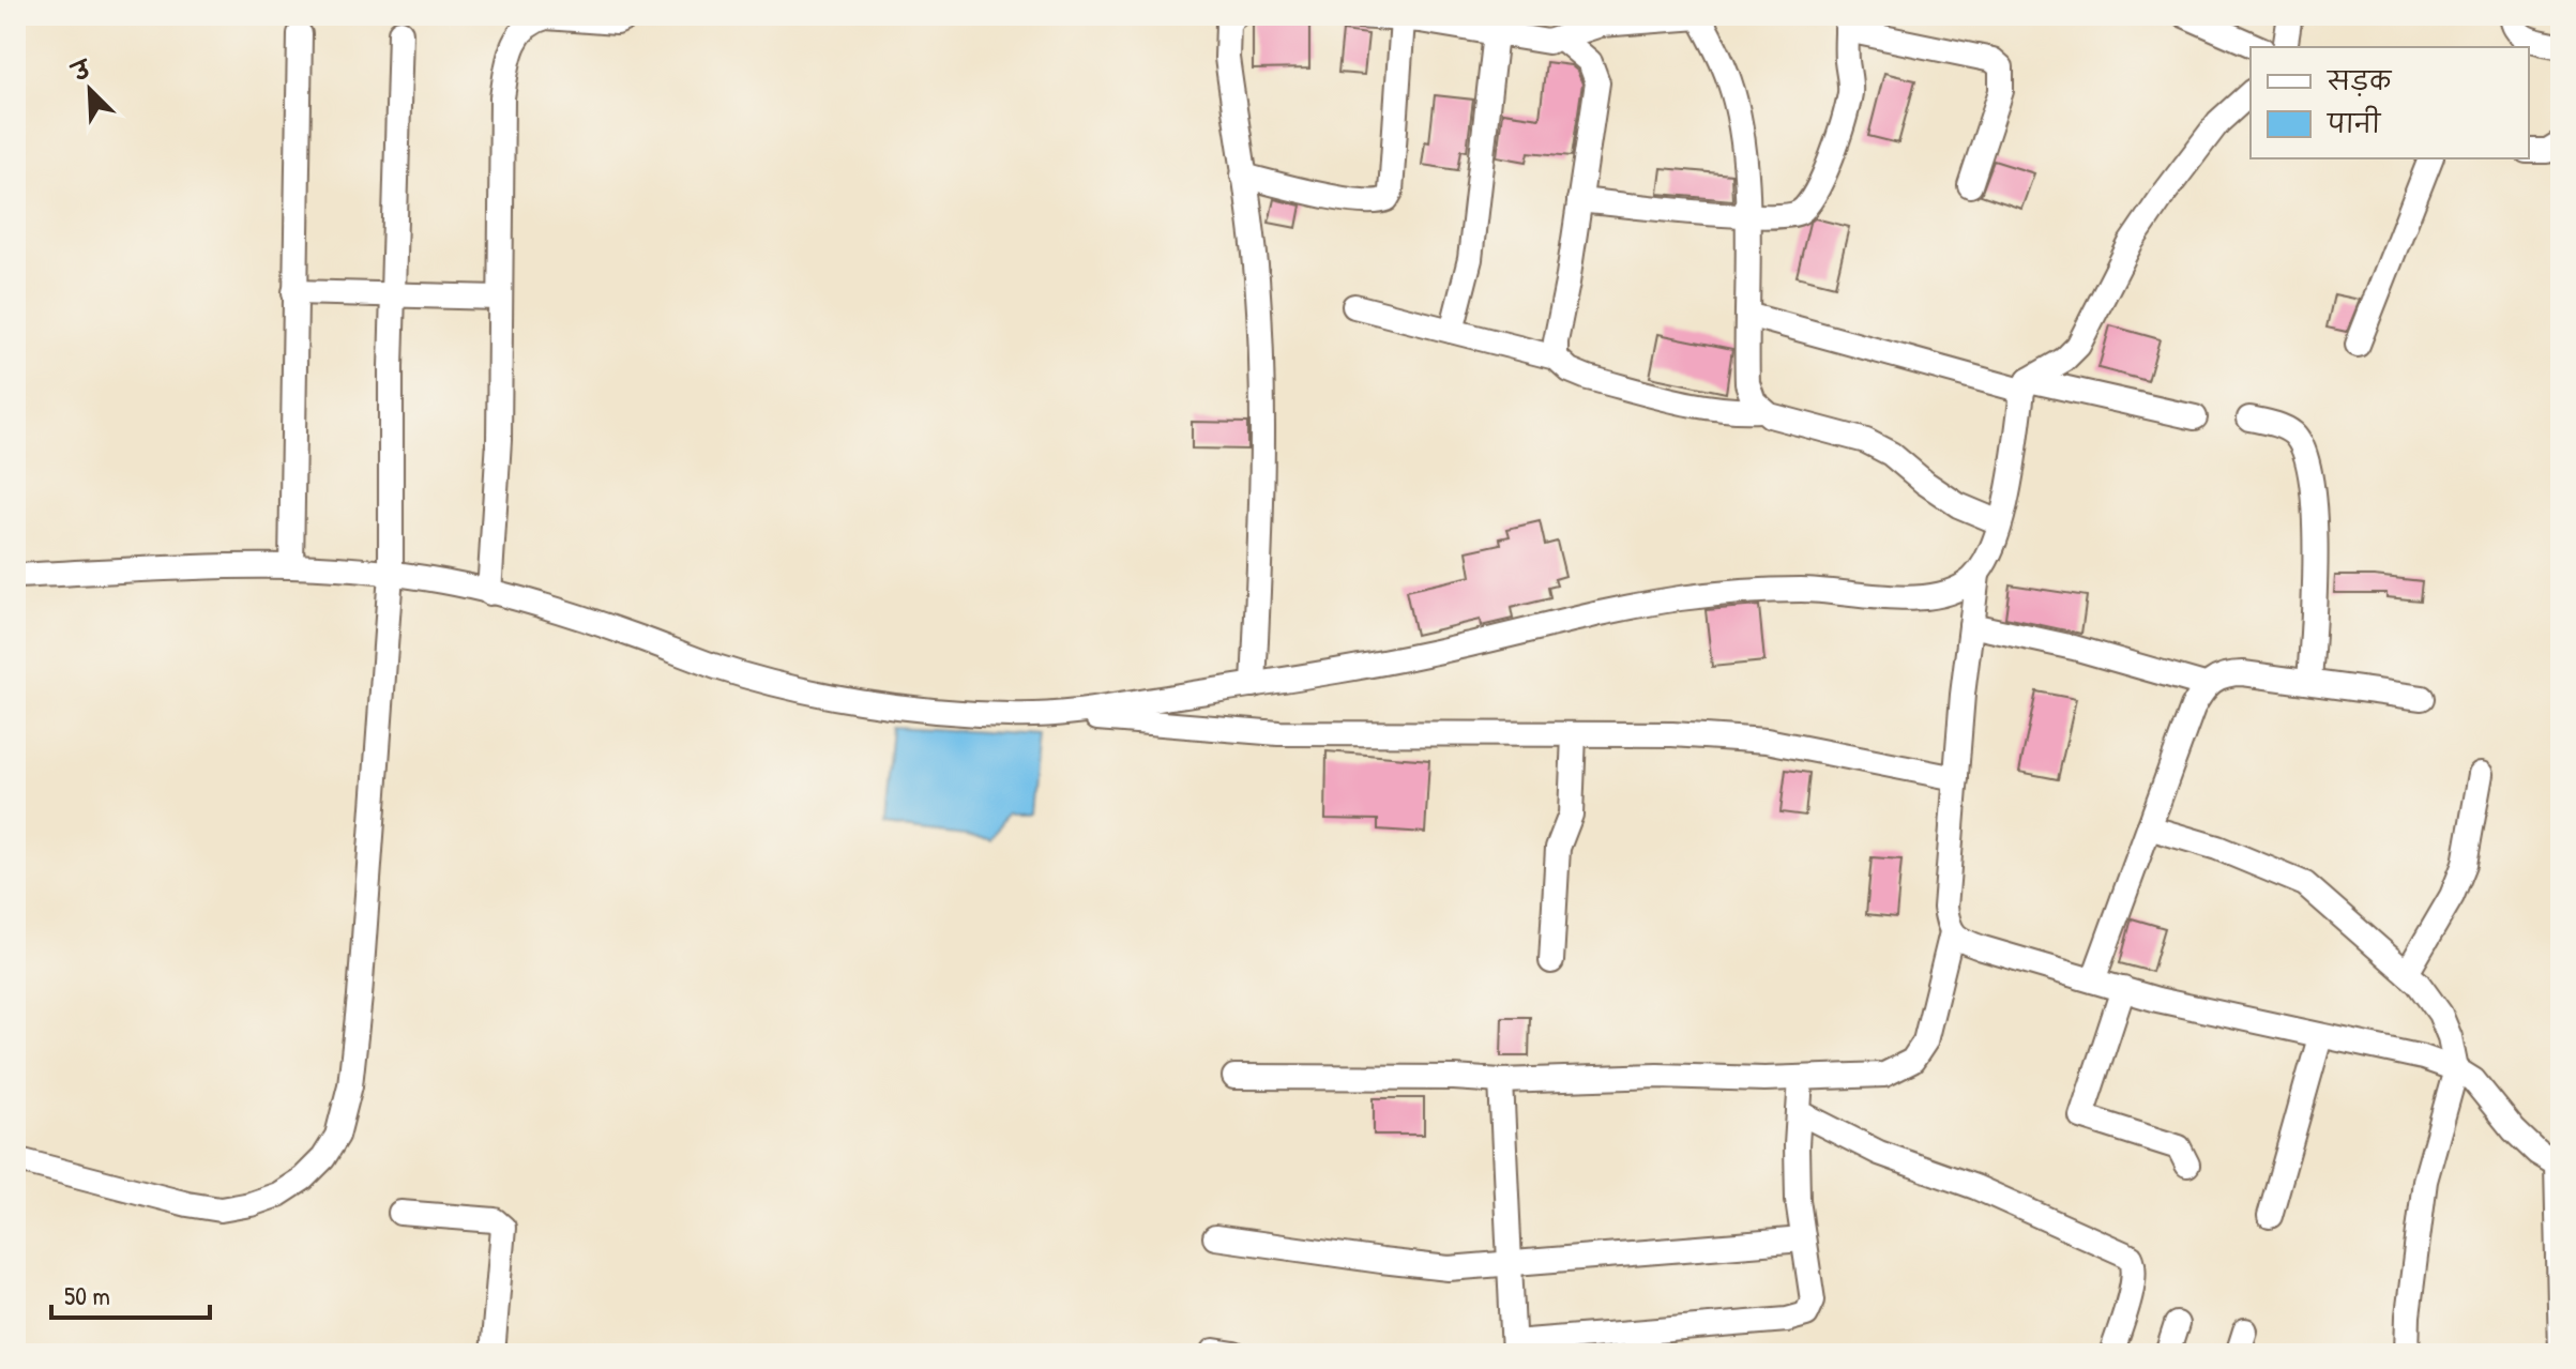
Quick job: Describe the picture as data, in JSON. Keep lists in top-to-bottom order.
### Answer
{
  "legend": ["सड़क", "पानी"],
  "scale_bar": "50 m",
  "north": "top left"
}
